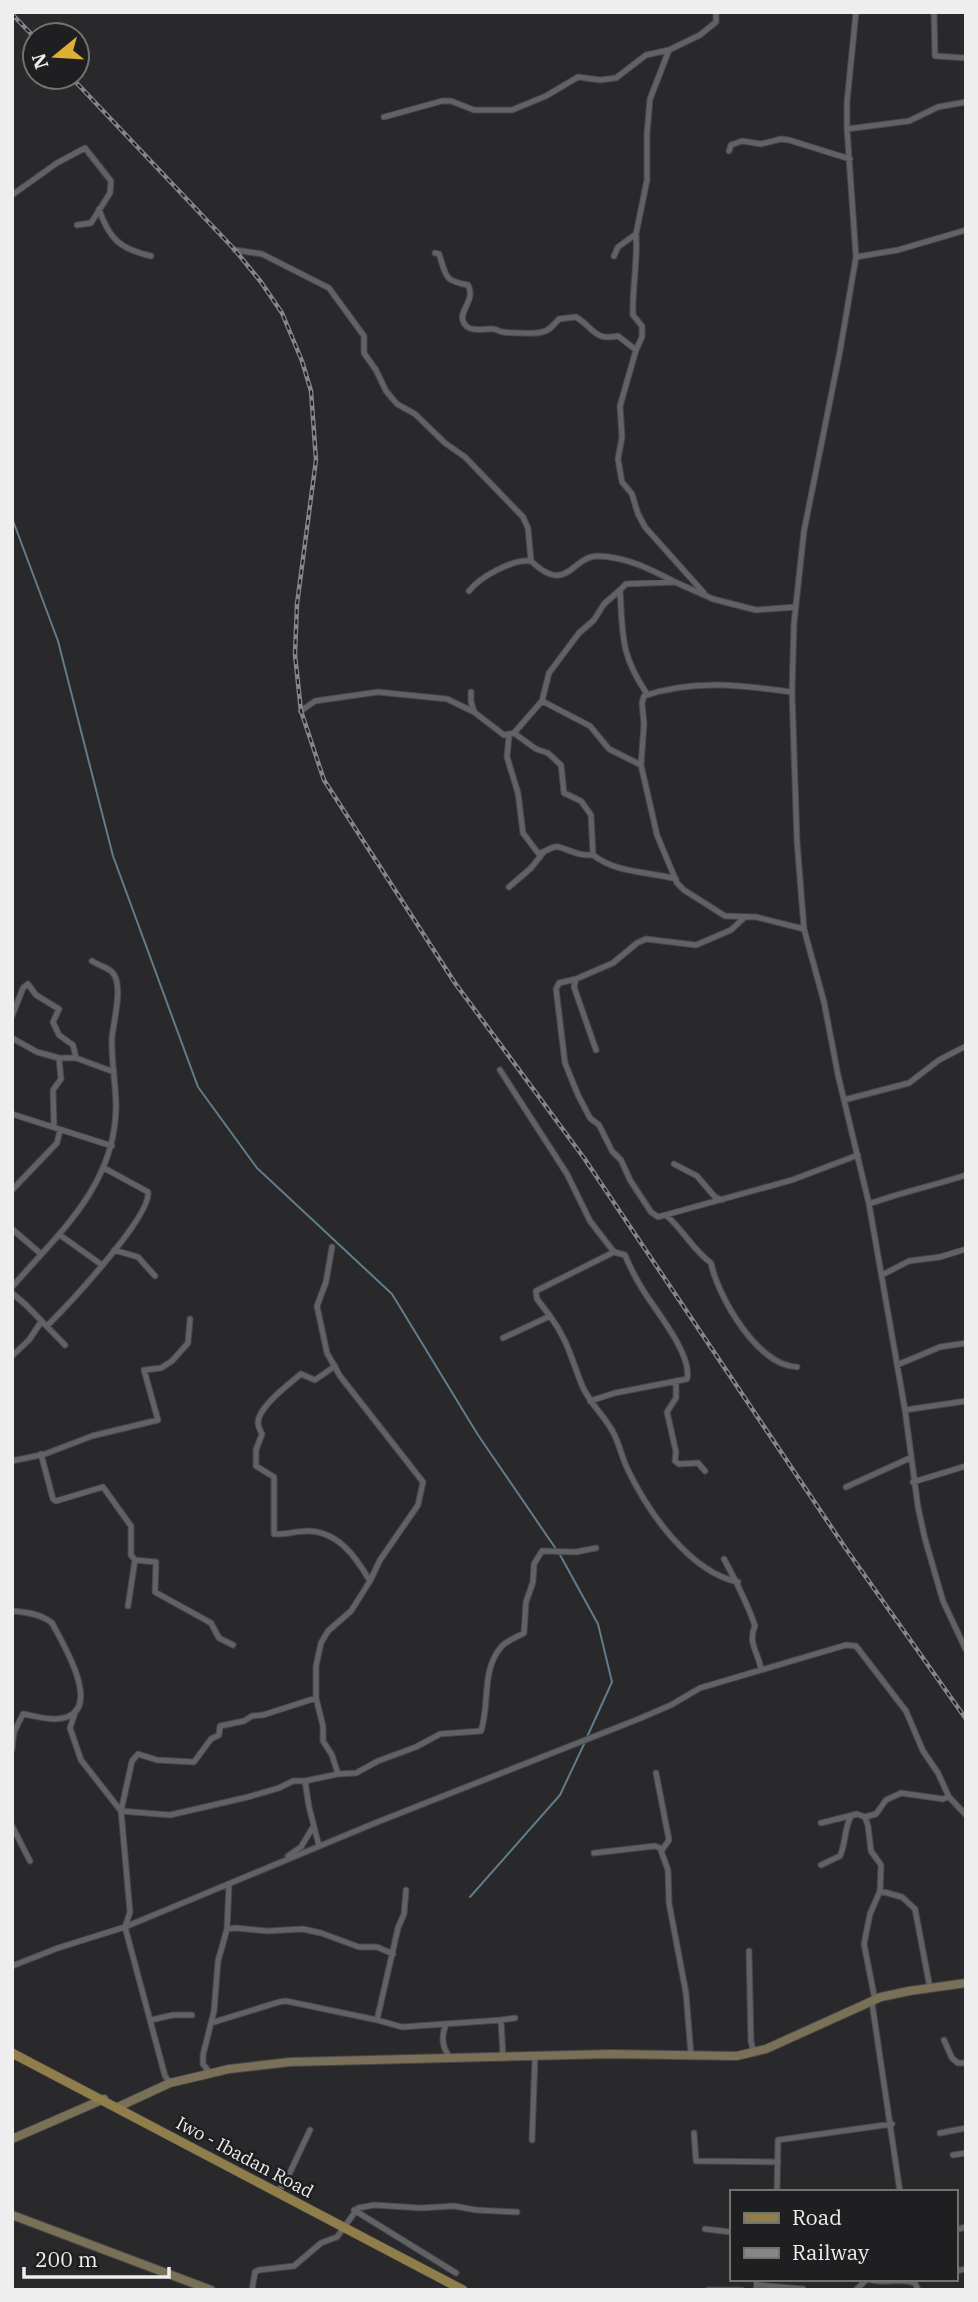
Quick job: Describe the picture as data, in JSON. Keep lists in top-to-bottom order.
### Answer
{
  "streets": {
    "main road": ["Iwo - Ibadan Road"]
  },
  "legend": ["Road", "Railway"],
  "scale_bar": "200 m",
  "north": "left"
}
